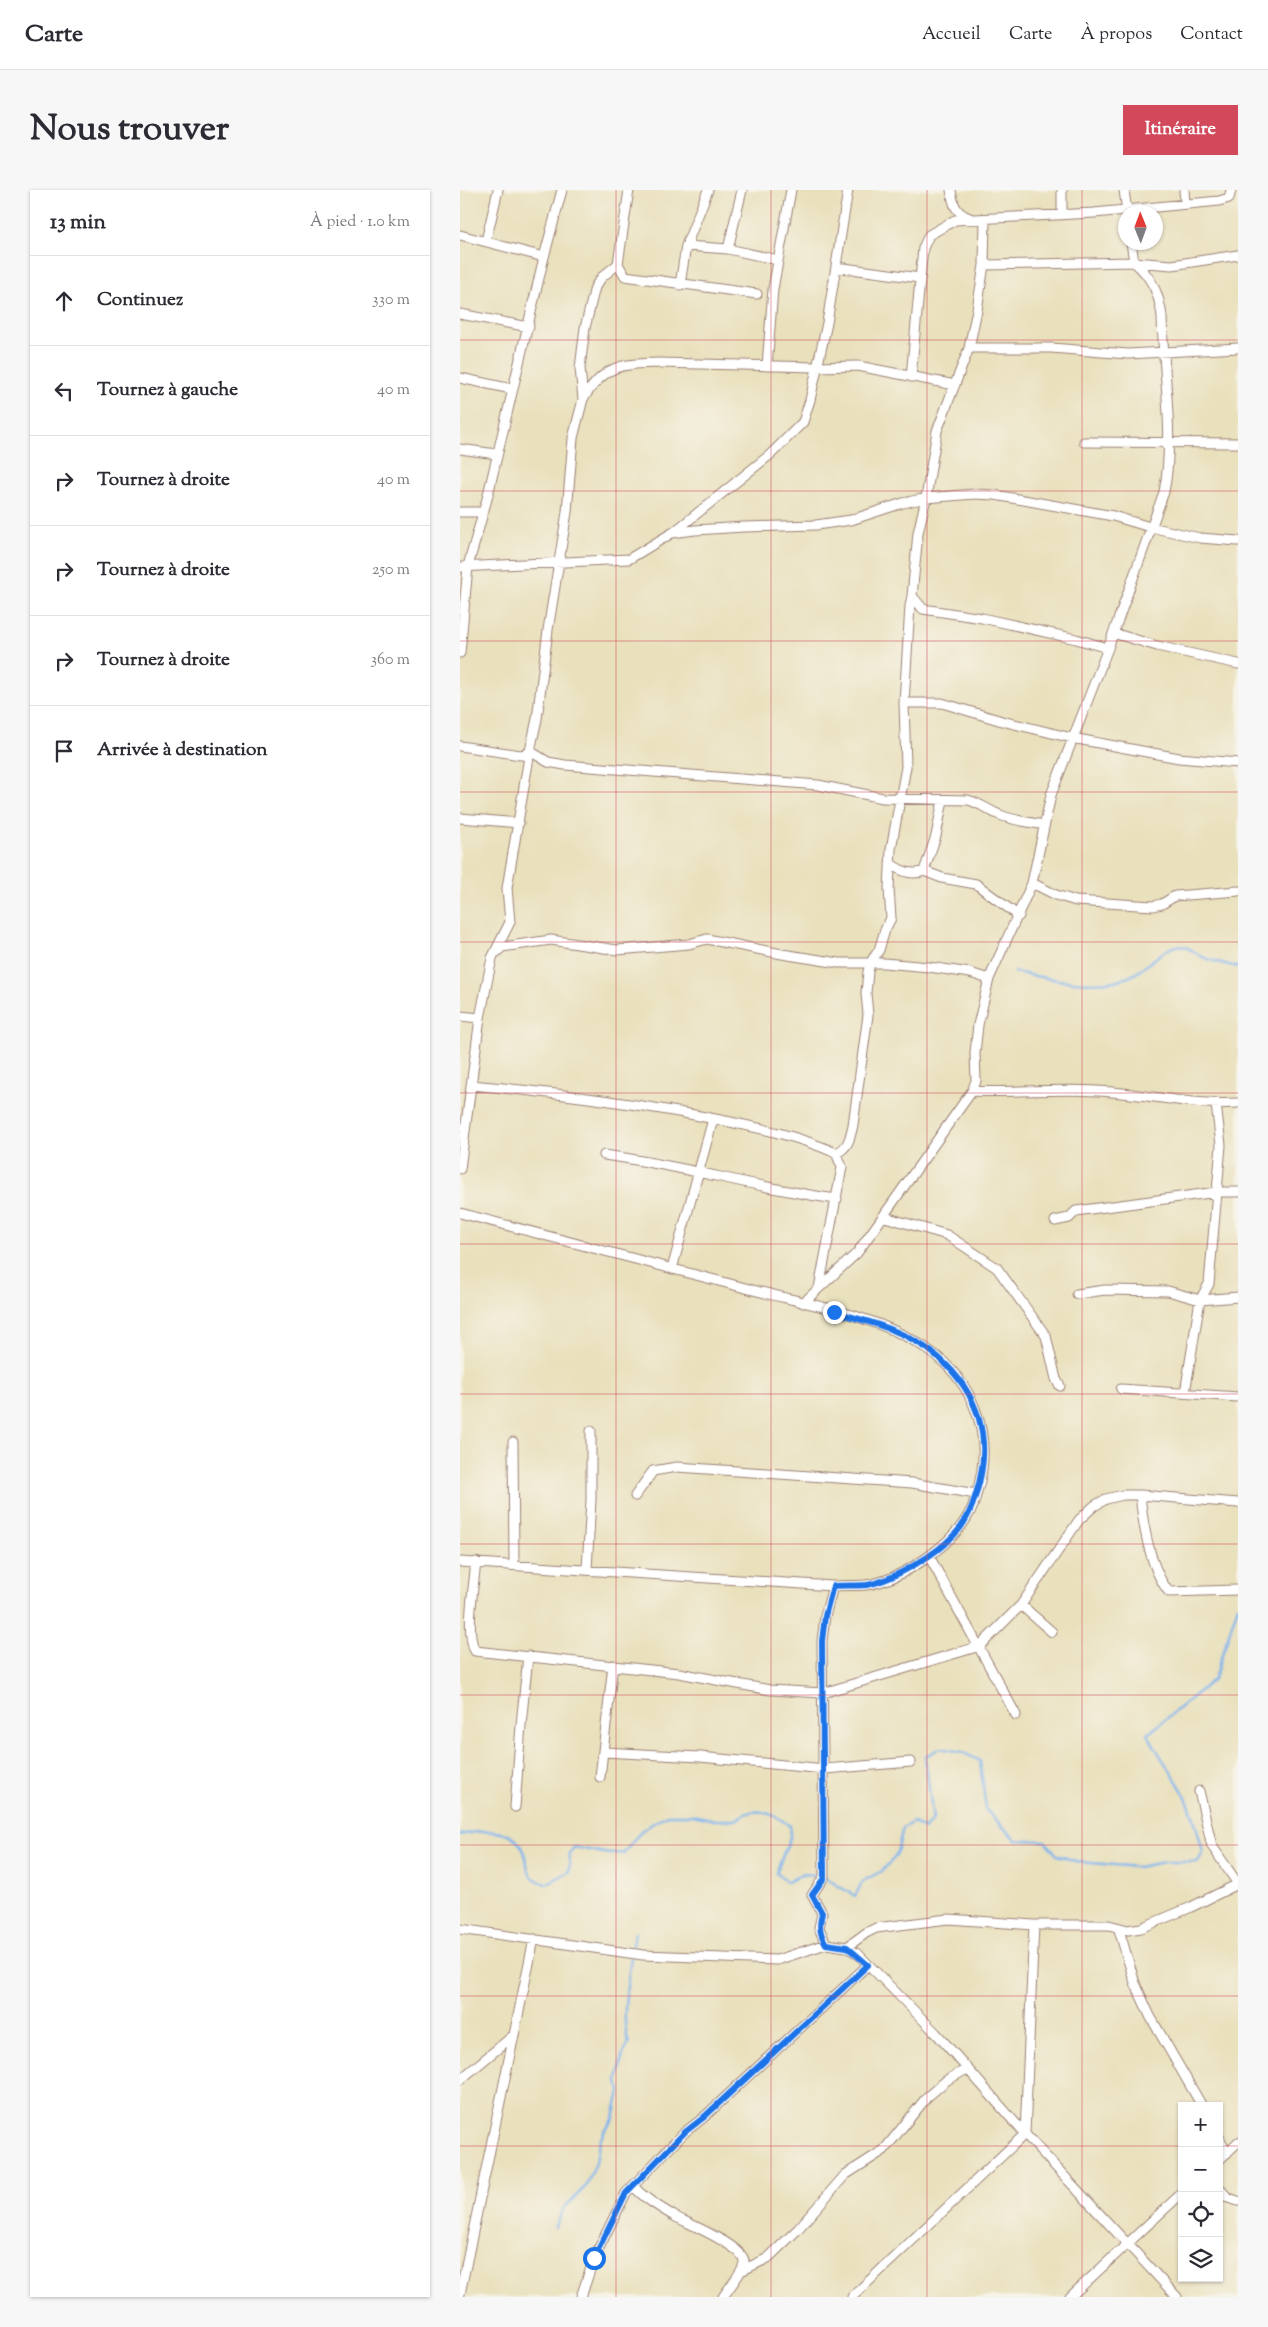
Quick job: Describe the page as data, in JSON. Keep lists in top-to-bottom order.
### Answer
{
  "north": "top",
  "page": {
    "header": "Carte",
    "nav": [
      "Accueil",
      "Carte",
      "À propos",
      "Contact"
    ],
    "title": "Nous trouver",
    "buttons": "Itinéraire",
    "heading": ["13 min", "À pied · 1.0 km"],
    "list": [
      ["Continuez", "330 m"],
      ["Tournez à gauche", "40 m"],
      ["Tournez à droite", "40 m"],
      ["Tournez à droite", "250 m"],
      ["Tournez à droite", "360 m"],
      "Arrivée à destination"
    ],
    "map_buttons": ["+", "−"]
  }
}
